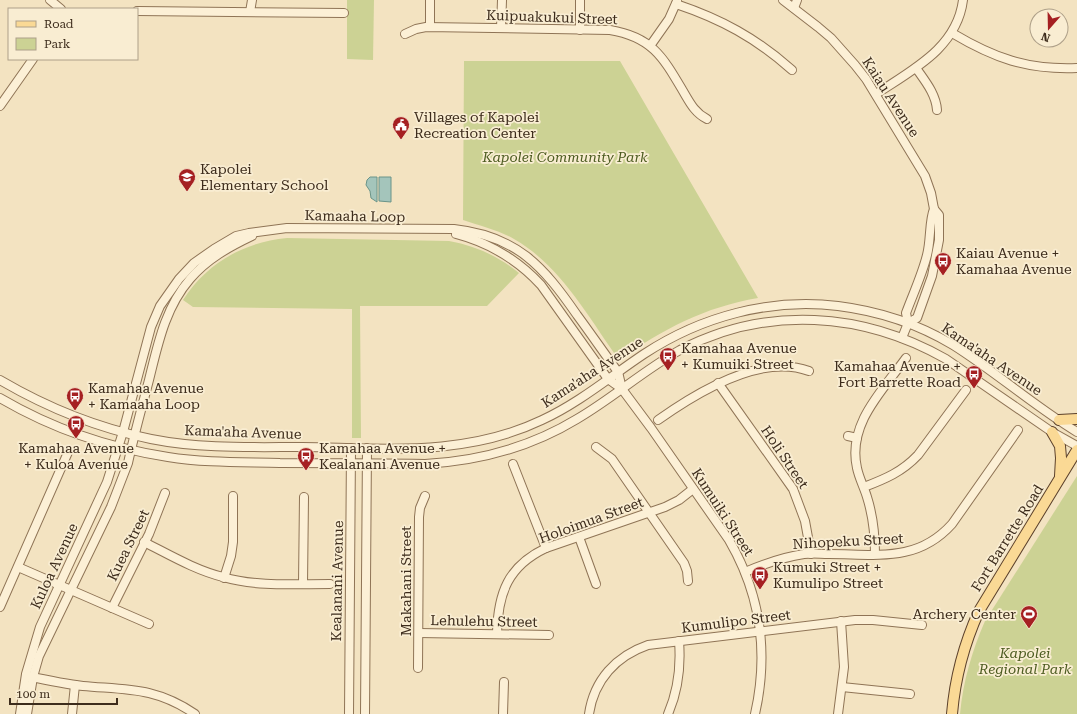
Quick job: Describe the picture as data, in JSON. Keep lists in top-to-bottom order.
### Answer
{
  "streets": {
    "main road": ["Fort Barrette Road"],
    "street": [
      "Kuipuakukui Street",
      "Kaiau Avenue",
      "Kamaaha Loop",
      "Kama'aha Avenue",
      "Holi Street",
      "Kumuiki Street",
      "Holoimua Street",
      "Nihopeku Street",
      "Kuea Street",
      "Kuloa Avenue",
      "Kealanani Avenue",
      "Makahani Street",
      "Lehulehu Street",
      "Kumulipo Street"
    ]
  },
  "crossings": [
    ["Kaiau Avenue", "Kama'aha Avenue"],
    ["Kamaaha Loop", "Kama'aha Avenue"],
    ["Kamaaha Loop", "Kumuiki Street"],
    ["Kamaaha Loop", "Kuloa Avenue"],
    ["Kama'aha Avenue", "Kumuiki Street"],
    ["Kama'aha Avenue", "Kuloa Avenue"],
    ["Kama'aha Avenue", "Kealanani Avenue"],
    ["Holi Street", "Nihopeku Street"],
    ["Kumuiki Street", "Holoimua Street"],
    ["Kumuiki Street", "Nihopeku Street"],
    ["Kumuiki Street", "Kumulipo Street"],
    ["Holoimua Street", "Lehulehu Street"],
    ["Makahani Street", "Lehulehu Street"]
  ],
  "parks": ["Kapolei Community Park", "Kapolei Regional Park"],
  "places": {
    "public building": ["Villages of Kapolei Recreation Center"],
    "school or university": ["Kapolei Elementary School"],
    "bus stop": [
      "Kaiau Avenue + Kamahaa Avenue",
      "Kamahaa Avenue + Kumuiki Street",
      "Kamahaa Avenue + Fort Barrette Road",
      "Kamahaa Avenue + Kamaaha Loop",
      "Kamahaa Avenue + Kuloa Avenue",
      "Kamahaa Avenue + Kealanani Avenue",
      "Kumuki Street + Kumulipo Street"
    ],
    "sports": ["Archery Center"]
  },
  "legend": ["Road", "Park"],
  "scale_bar": "100 m",
  "north": "bottom"
}
